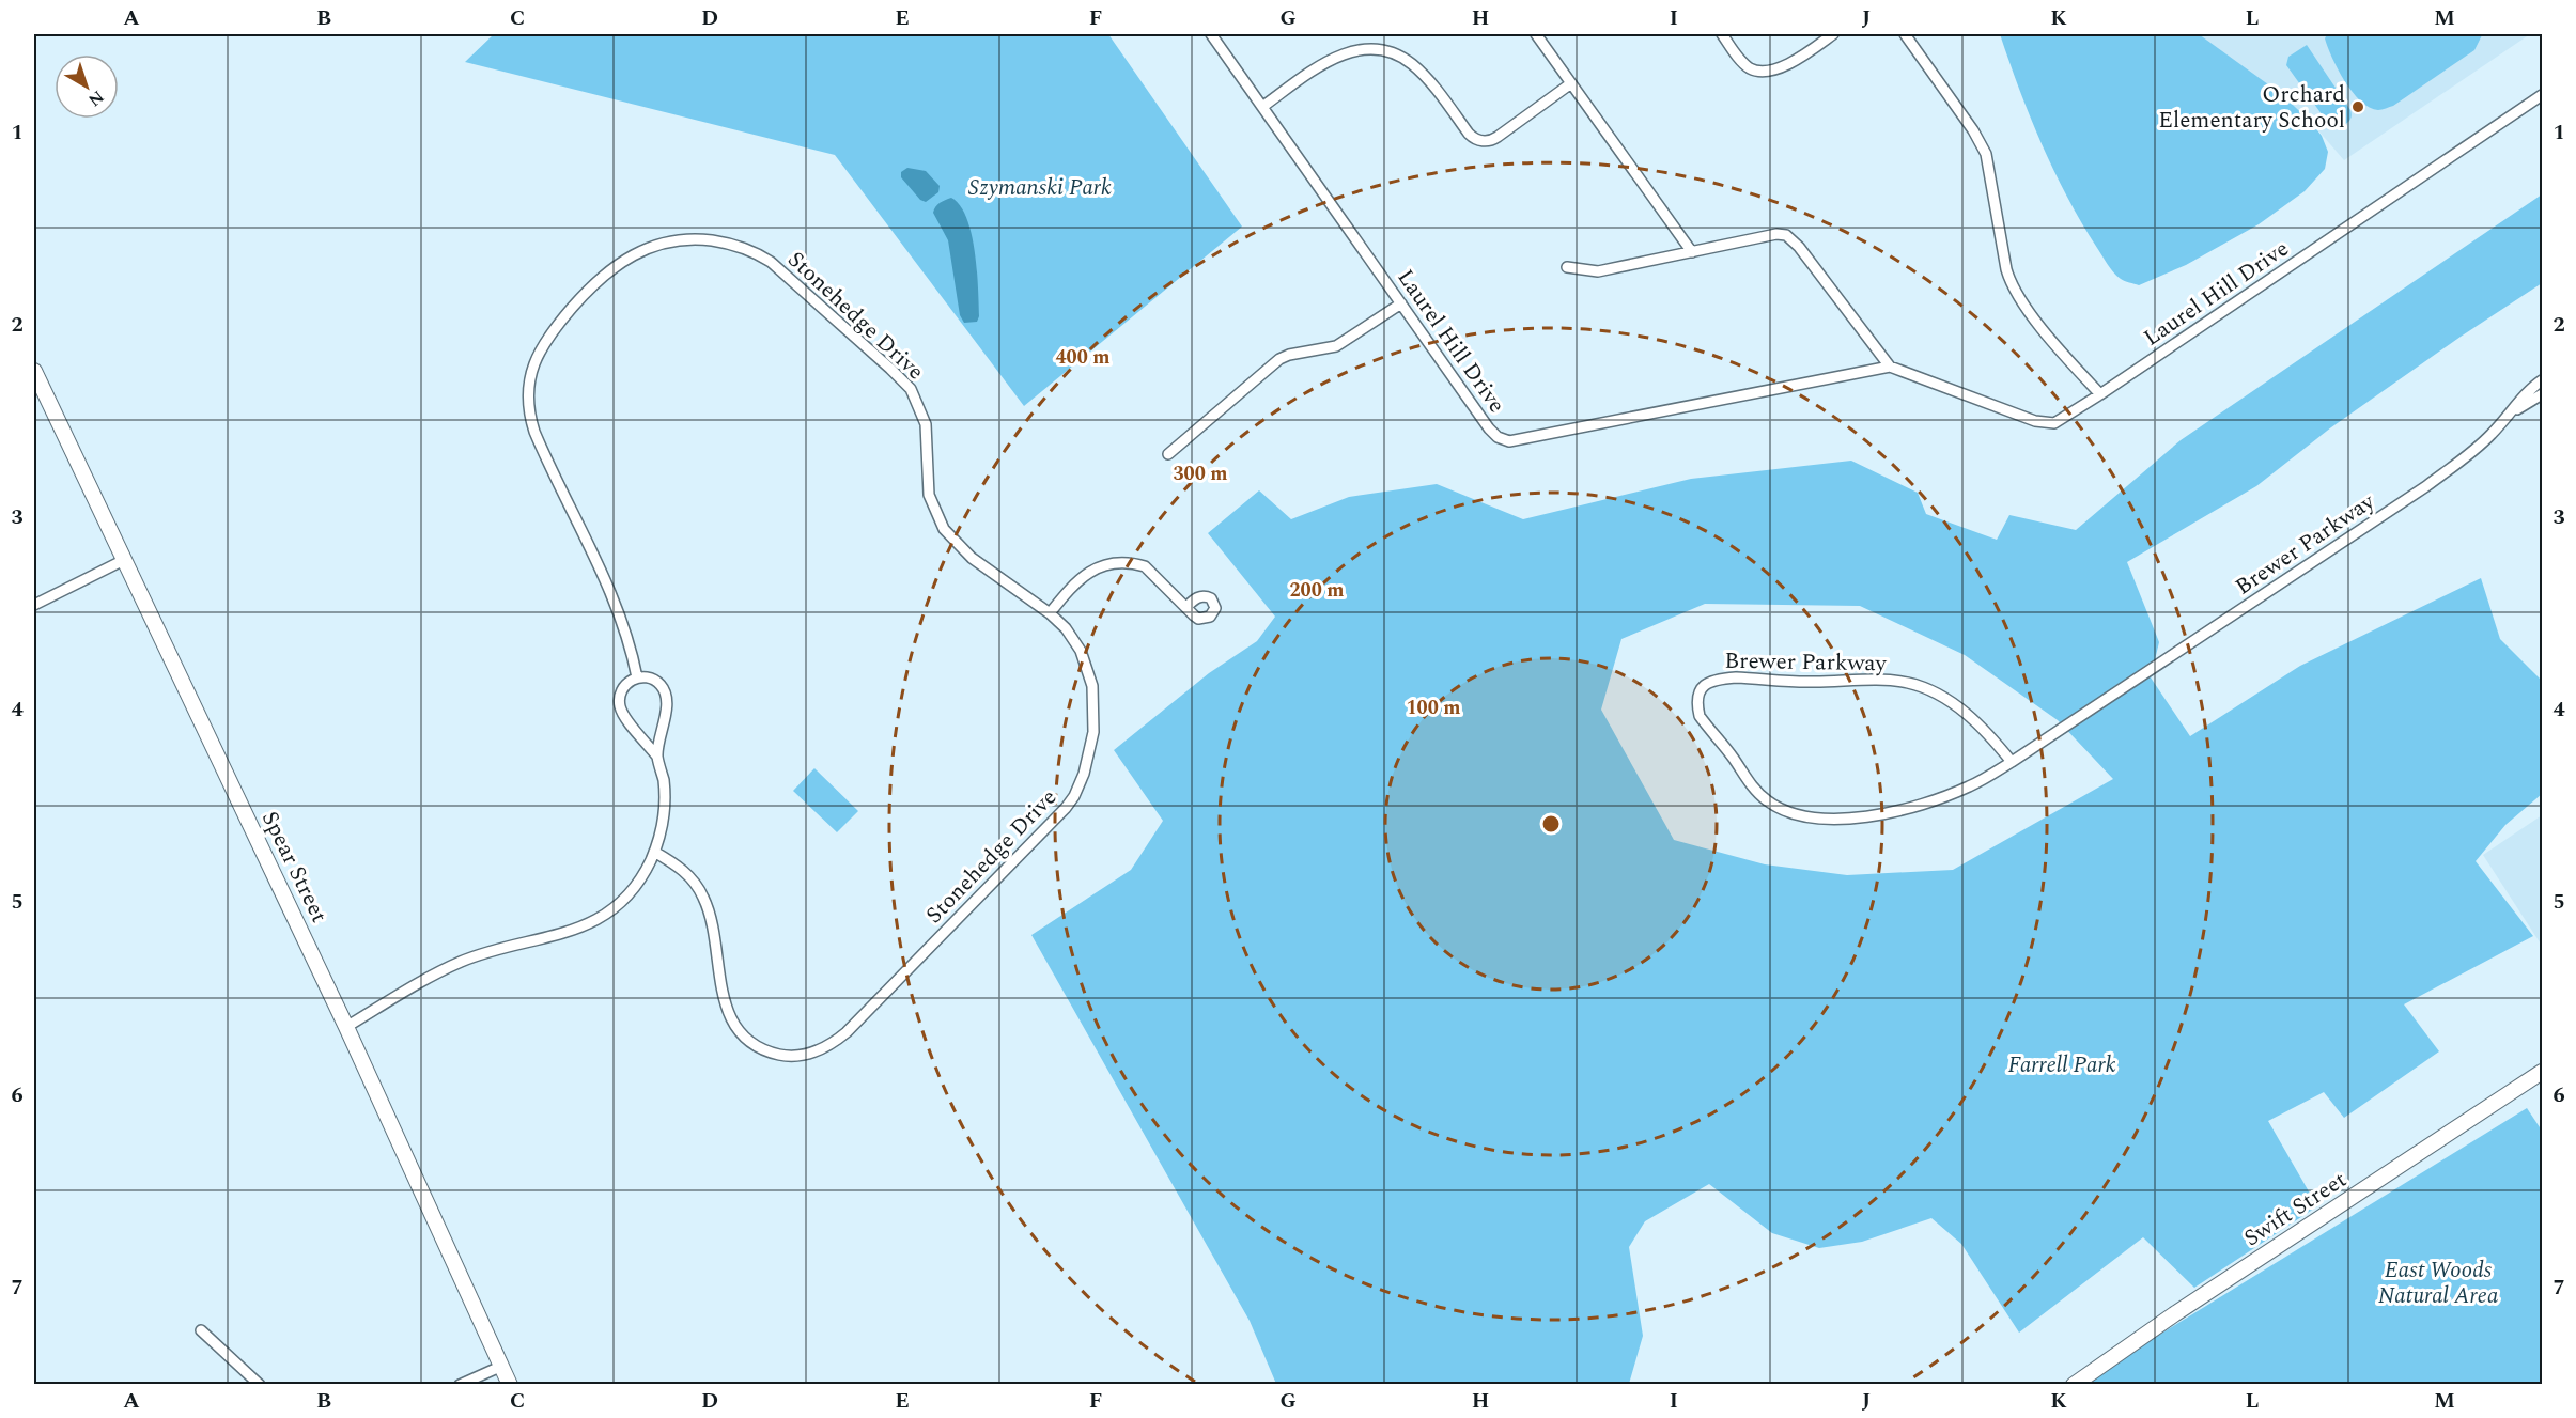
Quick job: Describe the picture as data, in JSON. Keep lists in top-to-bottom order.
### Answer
{
  "streets": {
    "main road": ["Spear Street", "Swift Street"],
    "street": ["Laurel Hill Drive", "Stonehedge Drive", "Brewer Parkway"]
  },
  "parks": ["Szymanski Park", "Farrell Park", "East Woods Natural Area"],
  "places": ["Orchard Elementary School"],
  "north": "bottom right",
  "grid": {
    "columns": [
      "A",
      "B",
      "C",
      "D",
      "E",
      "F",
      "G",
      "H",
      "I",
      "J",
      "K",
      "L",
      "M"
    ],
    "rows": [
      "1",
      "2",
      "3",
      "4",
      "5",
      "6",
      "7"
    ]
  },
  "rings": [
    "400 m",
    "300 m",
    "200 m",
    "100 m"
  ]
}
